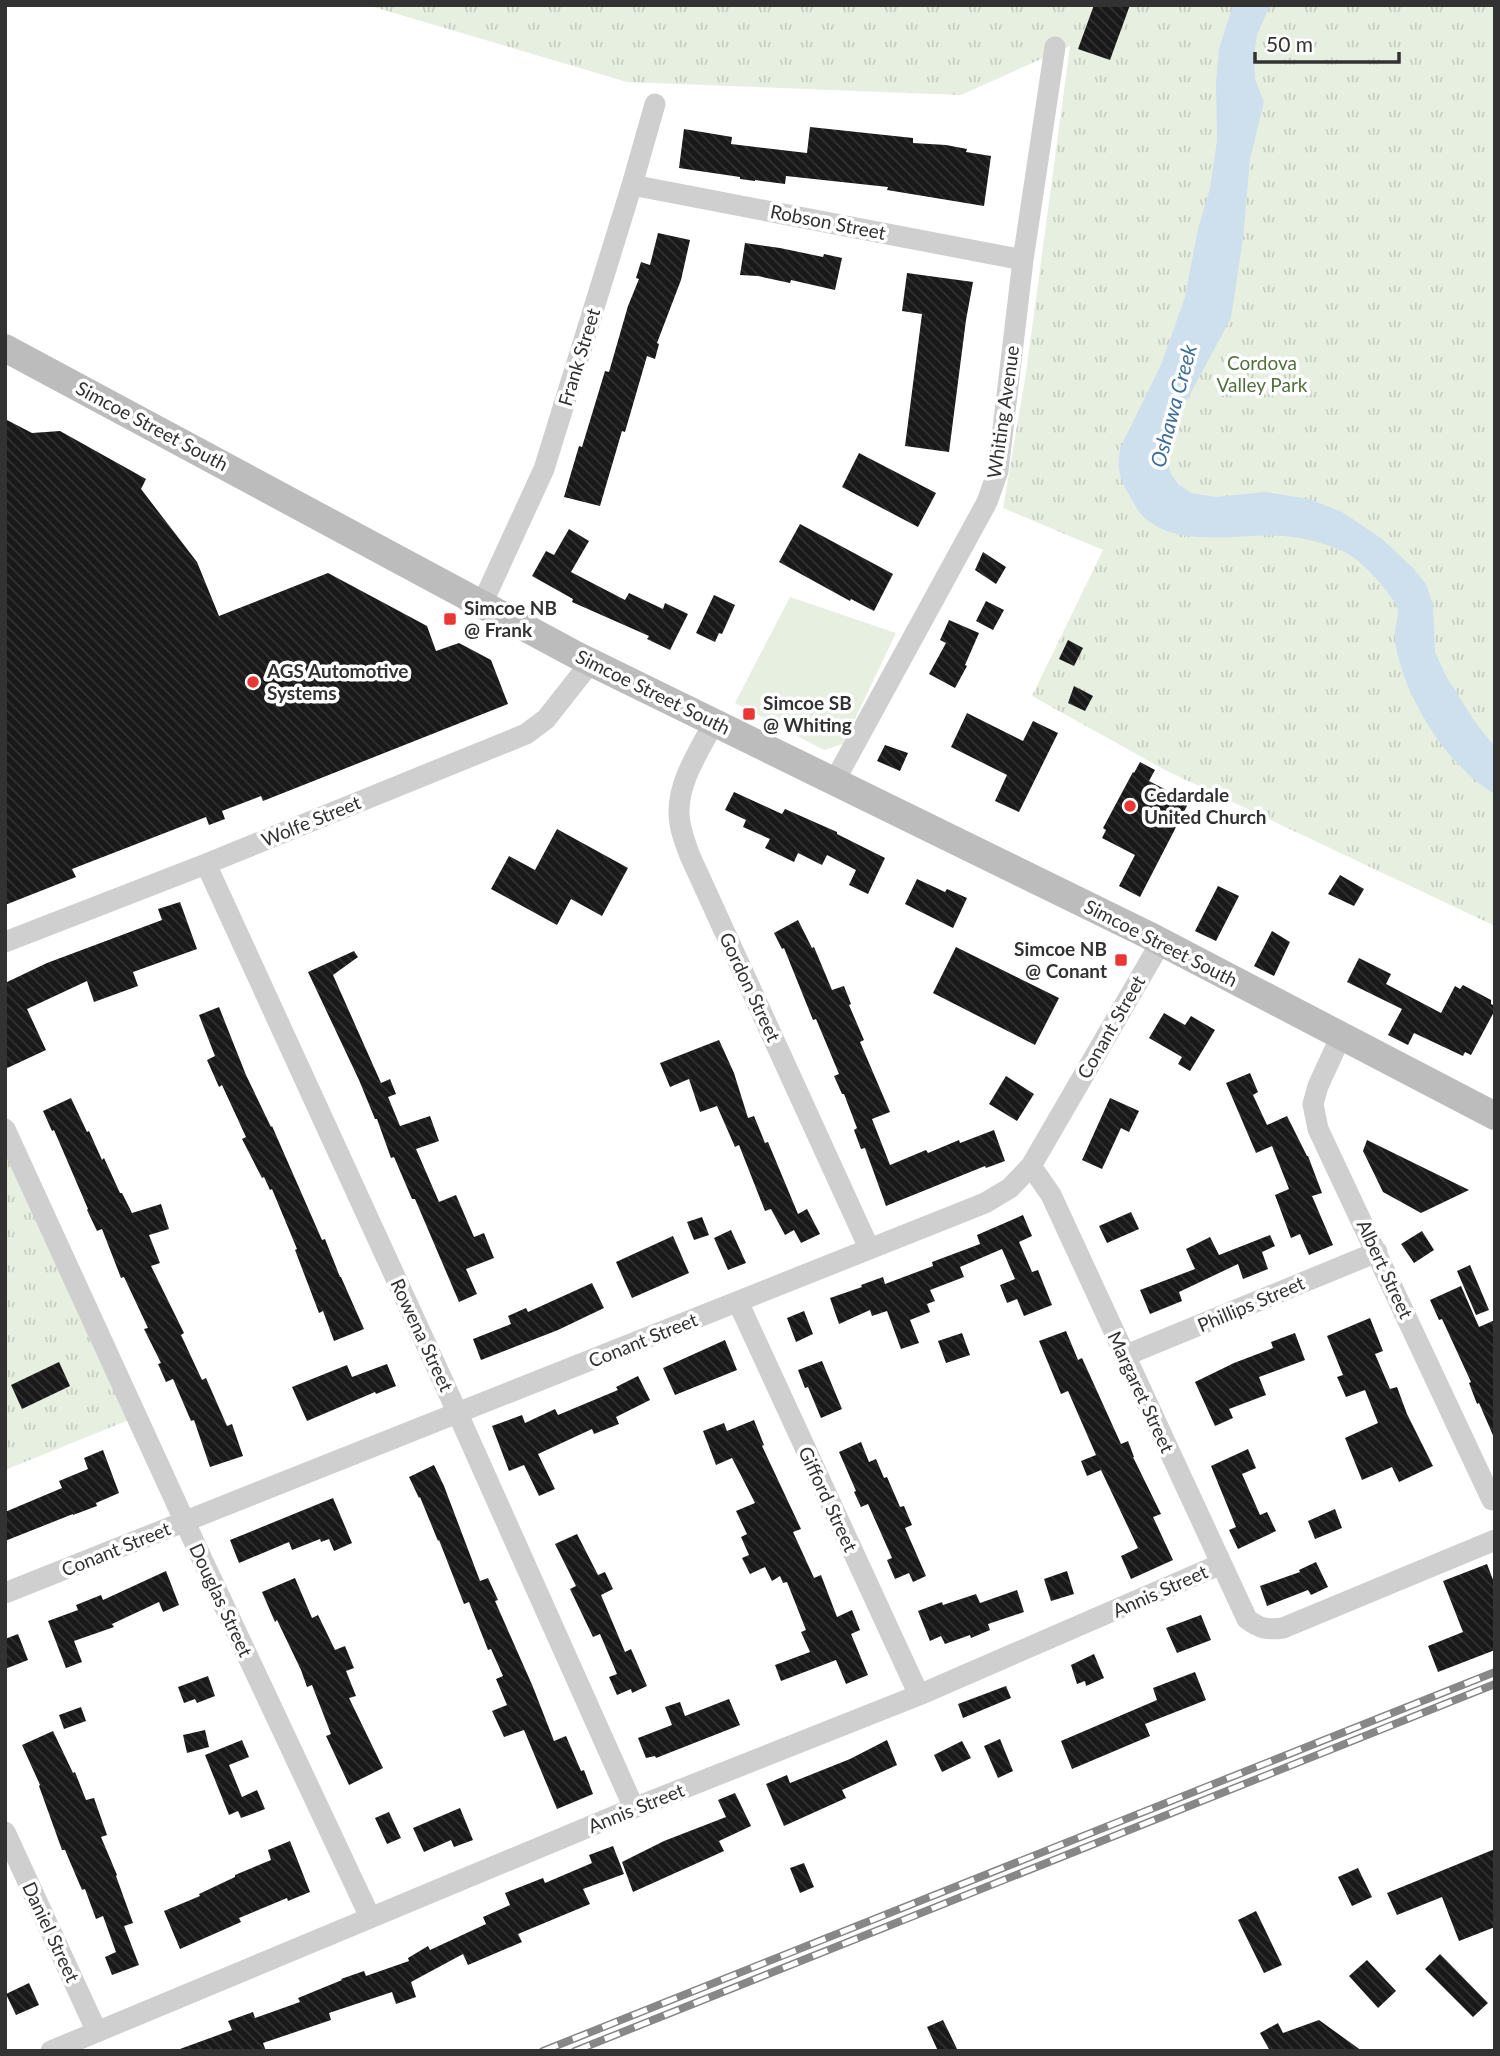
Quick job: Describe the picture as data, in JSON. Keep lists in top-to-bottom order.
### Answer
{
  "streets": {
    "main road": ["Simcoe Street South"],
    "street": [
      "Robson Street",
      "Frank Street",
      "Whiting Avenue",
      "Wolfe Street",
      "Gordon Street",
      "Conant Street",
      "Albert Street",
      "Phillips Street",
      "Rowena Street",
      "Margaret Street",
      "Gifford Street",
      "Annis Street",
      "Douglas Street",
      "Daniel Street"
    ]
  },
  "crossings": [
    ["Robson Street", "Frank Street"],
    ["Robson Street", "Whiting Avenue"],
    ["Frank Street", "Simcoe Street South"],
    ["Whiting Avenue", "Simcoe Street South"],
    ["Simcoe Street South", "Wolfe Street"],
    ["Simcoe Street South", "Gordon Street"],
    ["Simcoe Street South", "Conant Street"],
    ["Simcoe Street South", "Albert Street"],
    ["Wolfe Street", "Rowena Street"],
    ["Gordon Street", "Conant Street"],
    ["Conant Street", "Rowena Street"],
    ["Conant Street", "Margaret Street"],
    ["Conant Street", "Gifford Street"],
    ["Conant Street", "Douglas Street"],
    ["Albert Street", "Phillips Street"],
    ["Phillips Street", "Margaret Street"],
    ["Rowena Street", "Annis Street"],
    ["Margaret Street", "Annis Street"],
    ["Gifford Street", "Annis Street"],
    ["Annis Street", "Douglas Street"],
    ["Annis Street", "Daniel Street"]
  ],
  "water": ["Oshawa Creek"],
  "parks": ["Cordova Valley Park"],
  "places": {
    "transit": ["Simcoe NB @ Frank", "Simcoe SB @ Whiting", "Simcoe NB @ Conant"],
    "other": ["AGS Automotive Systems", "Cedardale United Church"]
  },
  "scale_bar": "50 m"
}
